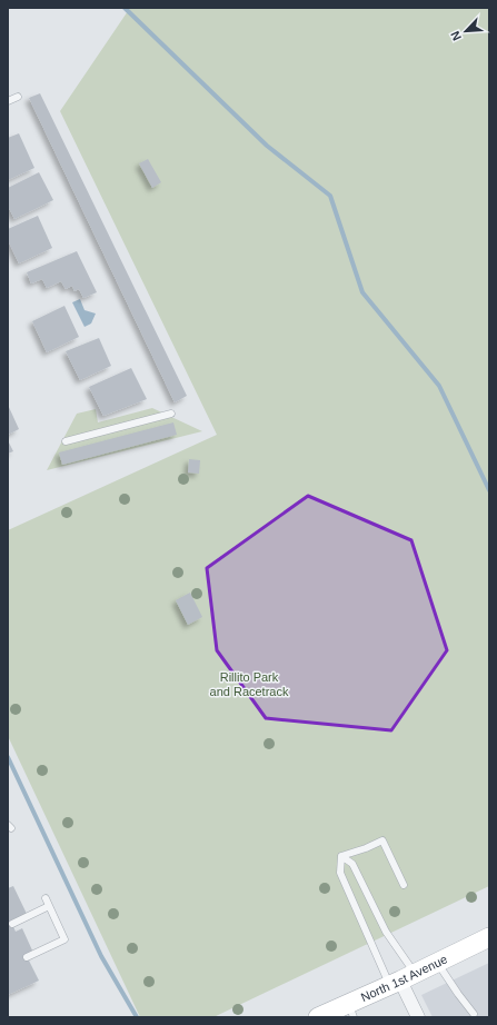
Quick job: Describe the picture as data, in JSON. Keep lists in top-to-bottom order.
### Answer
{
  "streets": {
    "main road": ["North 1st Avenue"]
  },
  "parks": ["Rillito Park and Racetrack"],
  "north": "bottom left"
}
